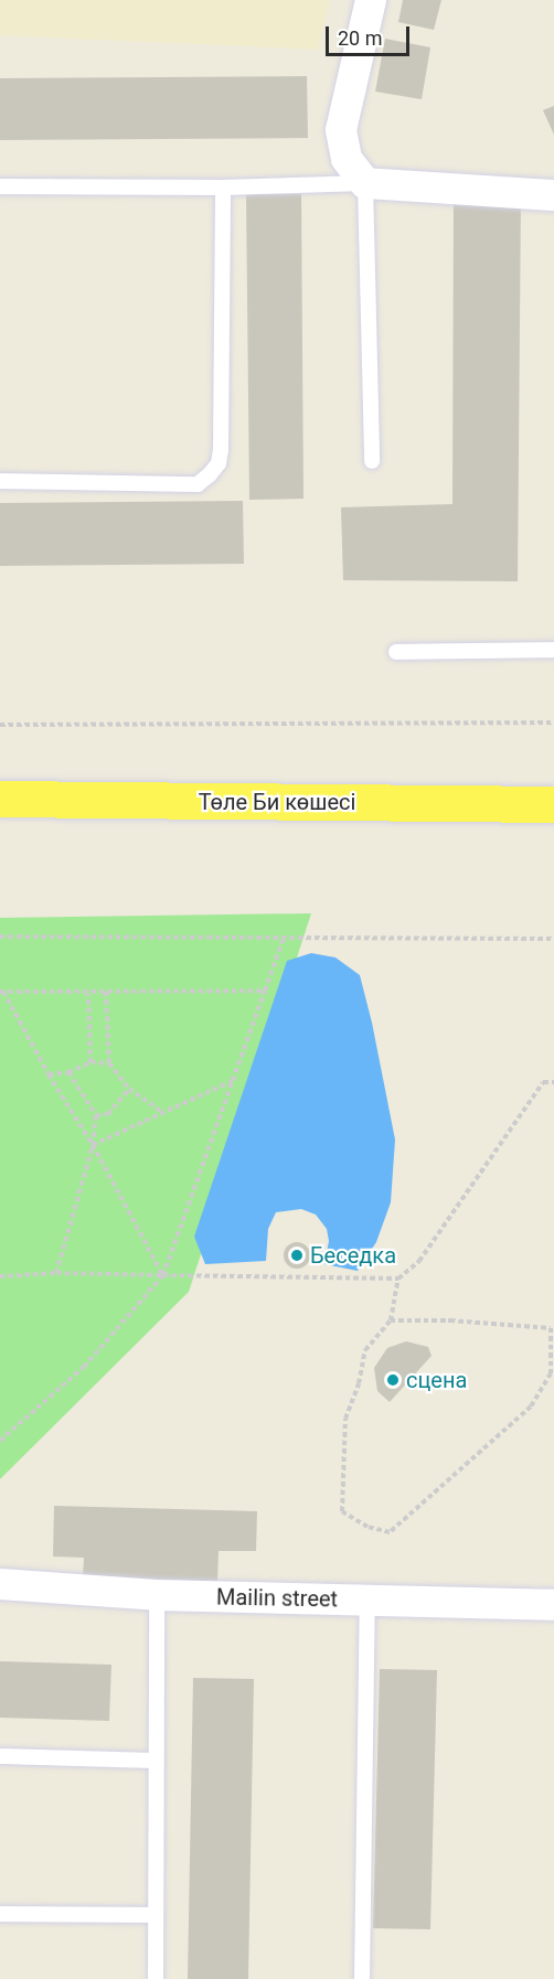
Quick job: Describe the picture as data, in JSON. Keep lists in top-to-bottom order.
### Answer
{
  "streets": {
    "main road": ["Төле Би көшесі"],
    "street": ["Mailin street"]
  },
  "places": ["Беседка", "сцена"],
  "scale_bar": "20 m"
}
